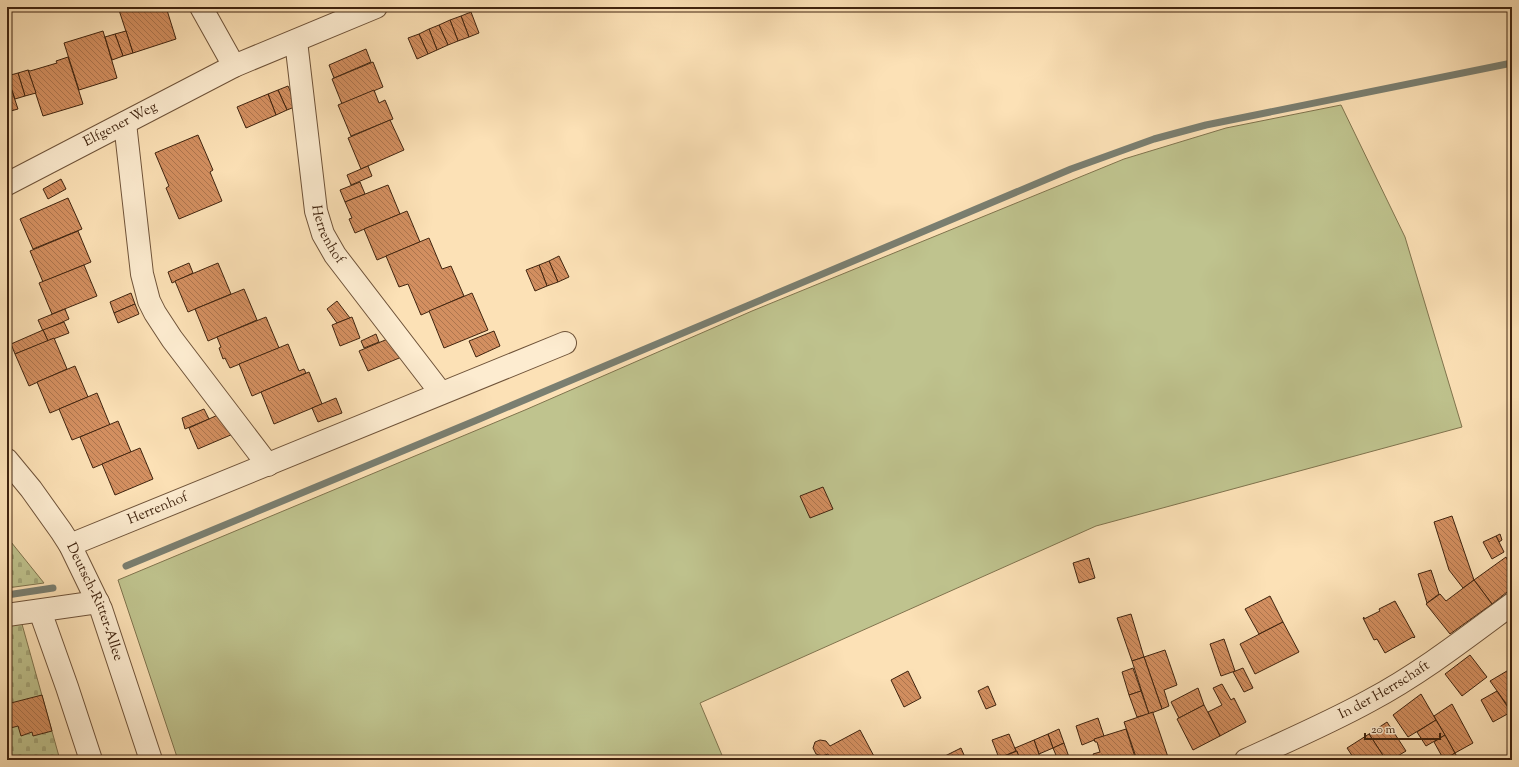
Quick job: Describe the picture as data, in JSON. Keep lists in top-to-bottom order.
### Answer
{
  "streets": {
    "street": [
      "Elfgener Weg",
      "Herrenhof",
      "Deutsch-Ritter-Allee",
      "In der Herrschaft"
    ]
  },
  "crossings": [
    ["Elfgener Weg", "Herrenhof"],
    ["Herrenhof", "Deutsch-Ritter-Allee"]
  ],
  "scale_bar": "20 m"
}
